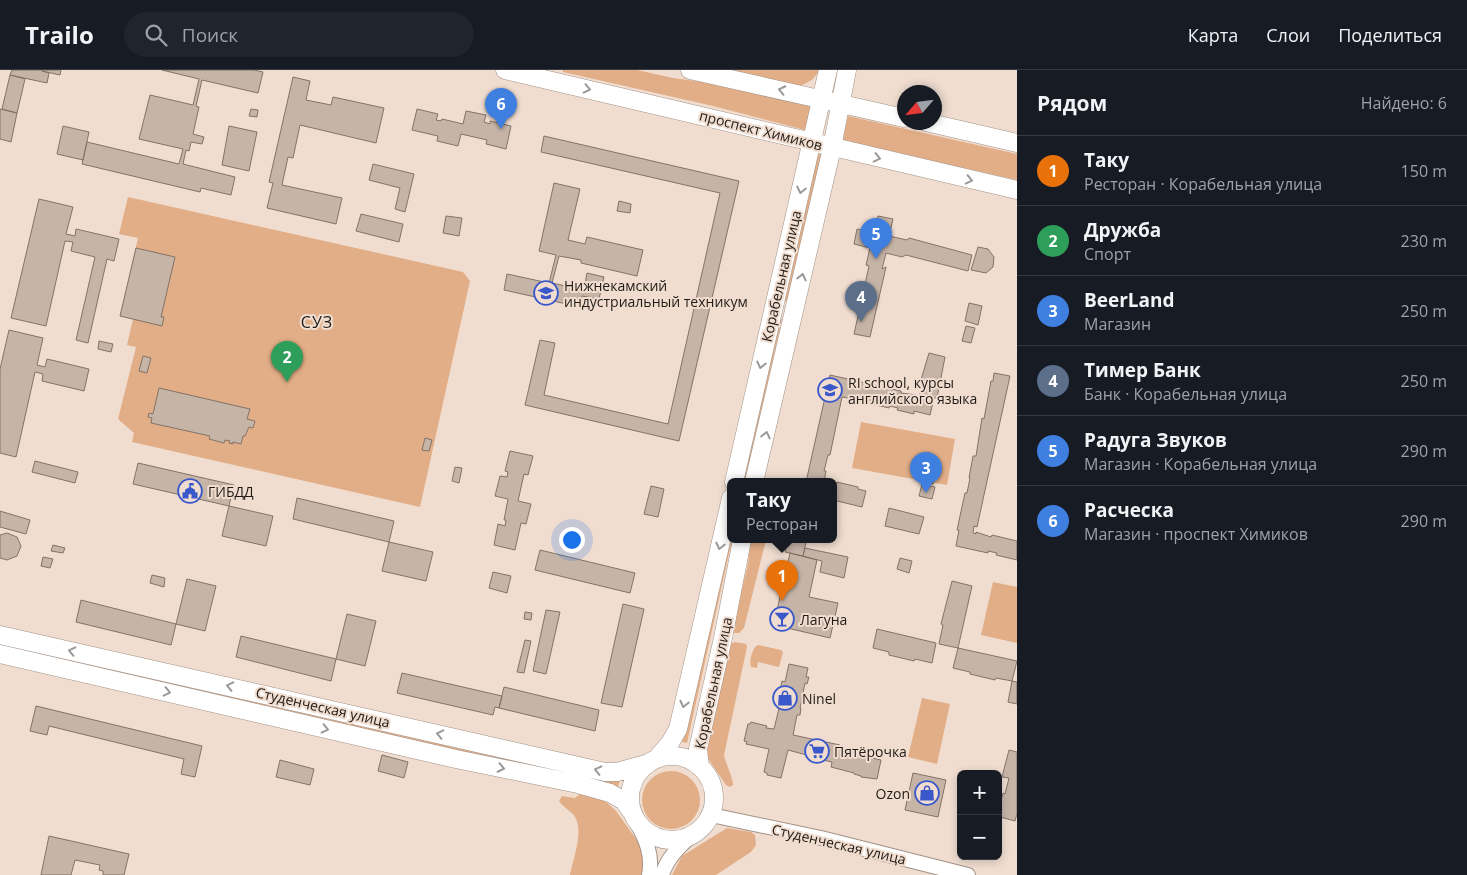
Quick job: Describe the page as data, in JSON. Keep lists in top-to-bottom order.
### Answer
{
  "streets": {
    "main road": ["проспект Химиков", "Корабельная улица", "Студенческая улица"]
  },
  "crossings": [
    ["проспект Химиков", "Корабельная улица"],
    ["Корабельная улица", "Студенческая улица"]
  ],
  "districts": ["СУЗ"],
  "places": {
    "school or university": ["Нижнекамский индустриальный техникум", "RI school, курсы английского языка"],
    "public building": ["ГИБДД"],
    "bar": ["Лагуна"],
    "shop": ["Ninel", "Ozon"],
    "supermarket": ["Пятёрочка"]
  },
  "north": "bottom left",
  "page": {
    "header": "Trailo",
    "search": "Поиск",
    "nav": ["Карта", "Слои", "Поделиться"],
    "heading": ["Рядом", "Найдено: 6"],
    "pins": [
      "6",
      "5",
      "4",
      "2",
      "3",
      "1"
    ],
    "list": [
      {
        "mark": "1",
        "name": "Таку",
        "note": "Ресторан · Корабельная улица",
        "value": "150 m"
      },
      {
        "mark": "2",
        "name": "Дружба",
        "note": "Спорт",
        "value": "230 m"
      },
      {
        "mark": "3",
        "name": "BeerLand",
        "note": "Магазин",
        "value": "250 m"
      },
      {
        "mark": "4",
        "name": "Тимер Банк",
        "note": "Банк · Корабельная улица",
        "value": "250 m"
      },
      {
        "mark": "5",
        "name": "Радуга Звуков",
        "note": "Магазин · Корабельная улица",
        "value": "290 m"
      },
      {
        "mark": "6",
        "name": "Расческа",
        "note": "Магазин · проспект Химиков",
        "value": "290 m"
      }
    ],
    "popup": ["Таку", "Ресторан"],
    "map_buttons": ["+", "−"]
  }
}
